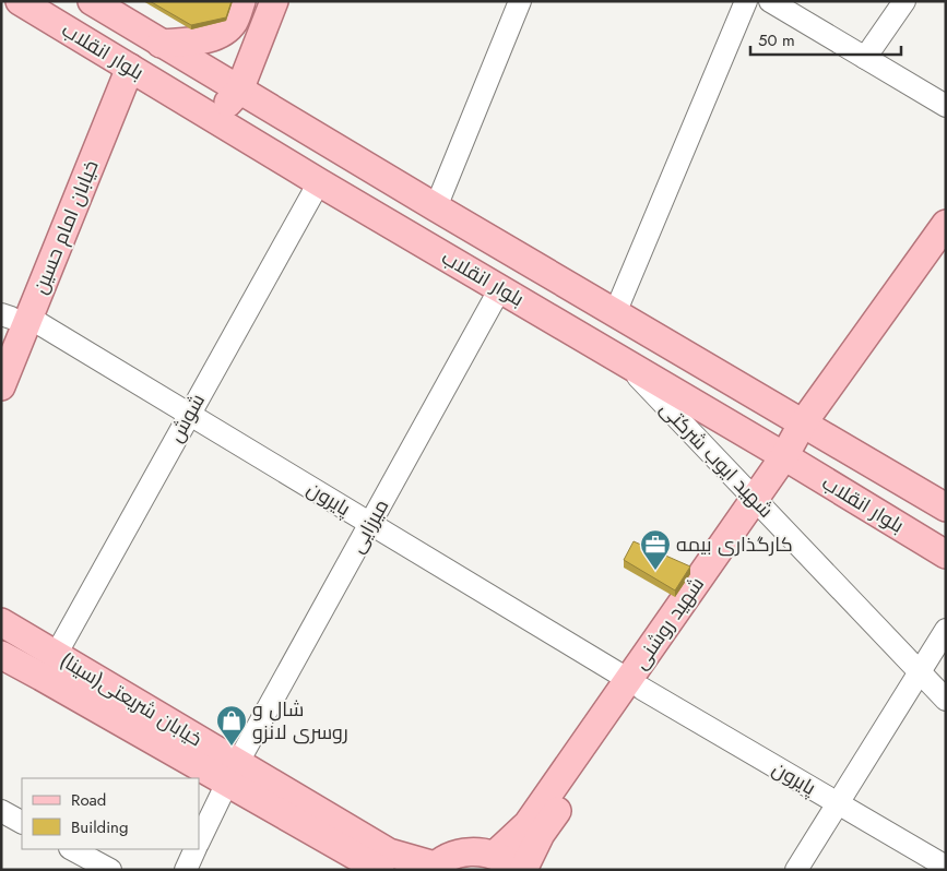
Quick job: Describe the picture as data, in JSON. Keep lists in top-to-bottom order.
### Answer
{
  "streets": {
    "main road": [
      "بلوار انقلاب",
      "خیابان امام حسین",
      "شهید روشنی",
      "خیابان شریعتی(سینا)"
    ],
    "street": [
      "شوش",
      "شهید ایوب شرکتی",
      "پایرون",
      "میرزایی"
    ]
  },
  "crossings": [
    ["بلوار انقلاب", "خیابان امام حسین"],
    ["بلوار انقلاب", "شوش"],
    ["بلوار انقلاب", "شهید ایوب شرکتی"],
    ["بلوار انقلاب", "میرزایی"],
    ["بلوار انقلاب", "شهید روشنی"],
    ["خیابان امام حسین", "پایرون"],
    ["شوش", "پایرون"],
    ["شوش", "خیابان شریعتی(سینا)"],
    ["شهید ایوب شرکتی", "شهید روشنی"],
    ["پایرون", "میرزایی"],
    ["پایرون", "شهید روشنی"],
    ["میرزایی", "خیابان شریعتی(سینا)"]
  ],
  "places": {
    "office": ["کارگذاری بیمه"],
    "shop": ["شال و روسری لانزو"]
  },
  "legend": ["Road", "Building"],
  "scale_bar": "50 m"
}
